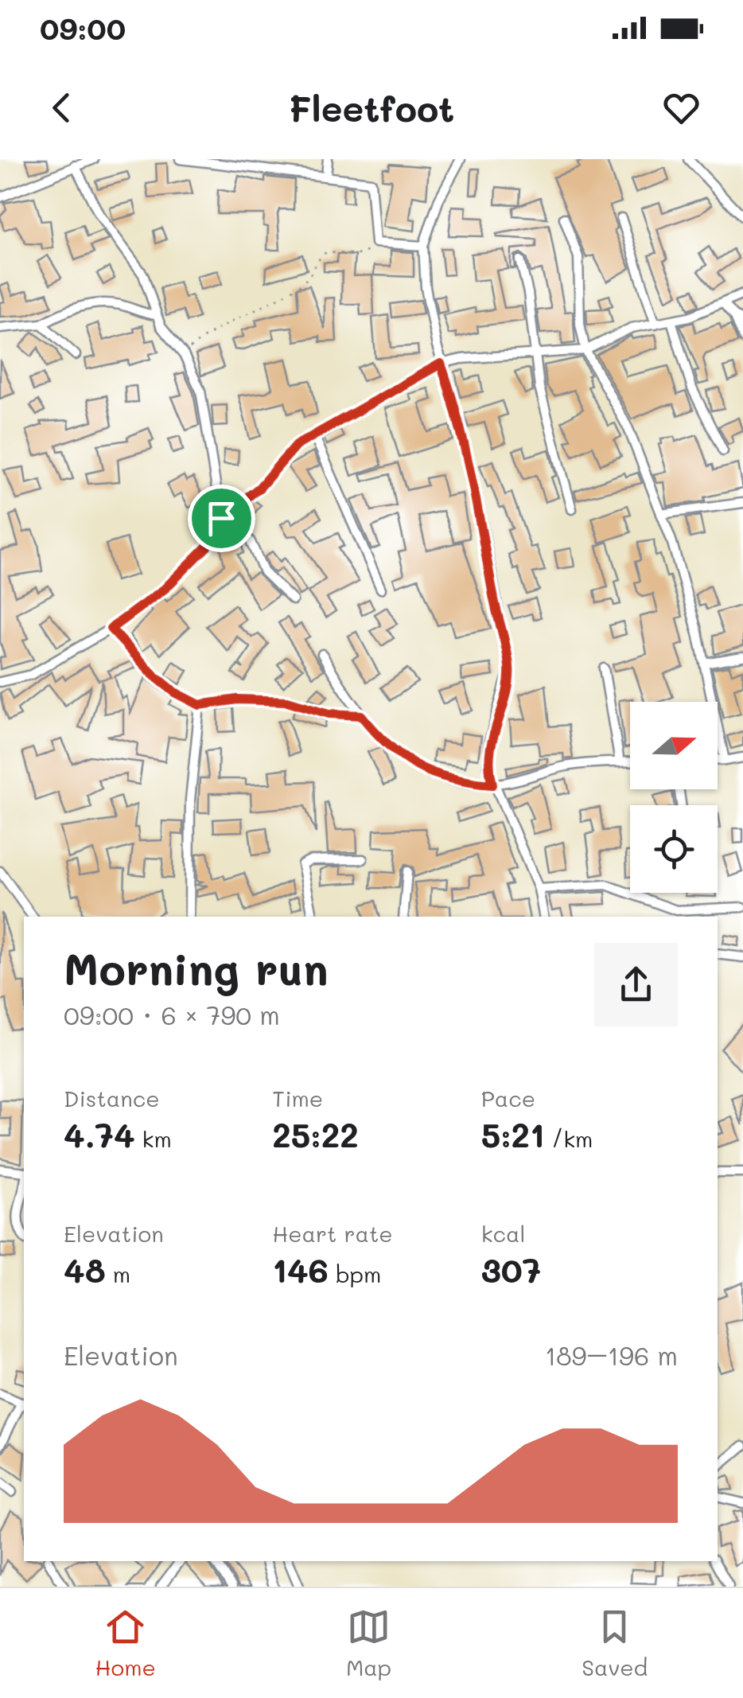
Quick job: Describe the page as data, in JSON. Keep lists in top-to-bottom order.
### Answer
{
  "north": "right",
  "page": {
    "status": "09:00",
    "header": "Fleetfoot",
    "heading": ["Morning run", "09:00 · 6 × 790 m"],
    "stats": [
      ["Distance", "4.74 km"],
      ["Time", "25:22"],
      ["Pace", "5:21 /km"],
      ["Elevation", "48 m"],
      ["Heart rate", "146 bpm"],
      ["kcal", "307"]
    ],
    "chart": ["Elevation", "189–196 m"],
    "tabs": ["Home", "Map", "Saved"]
  }
}
